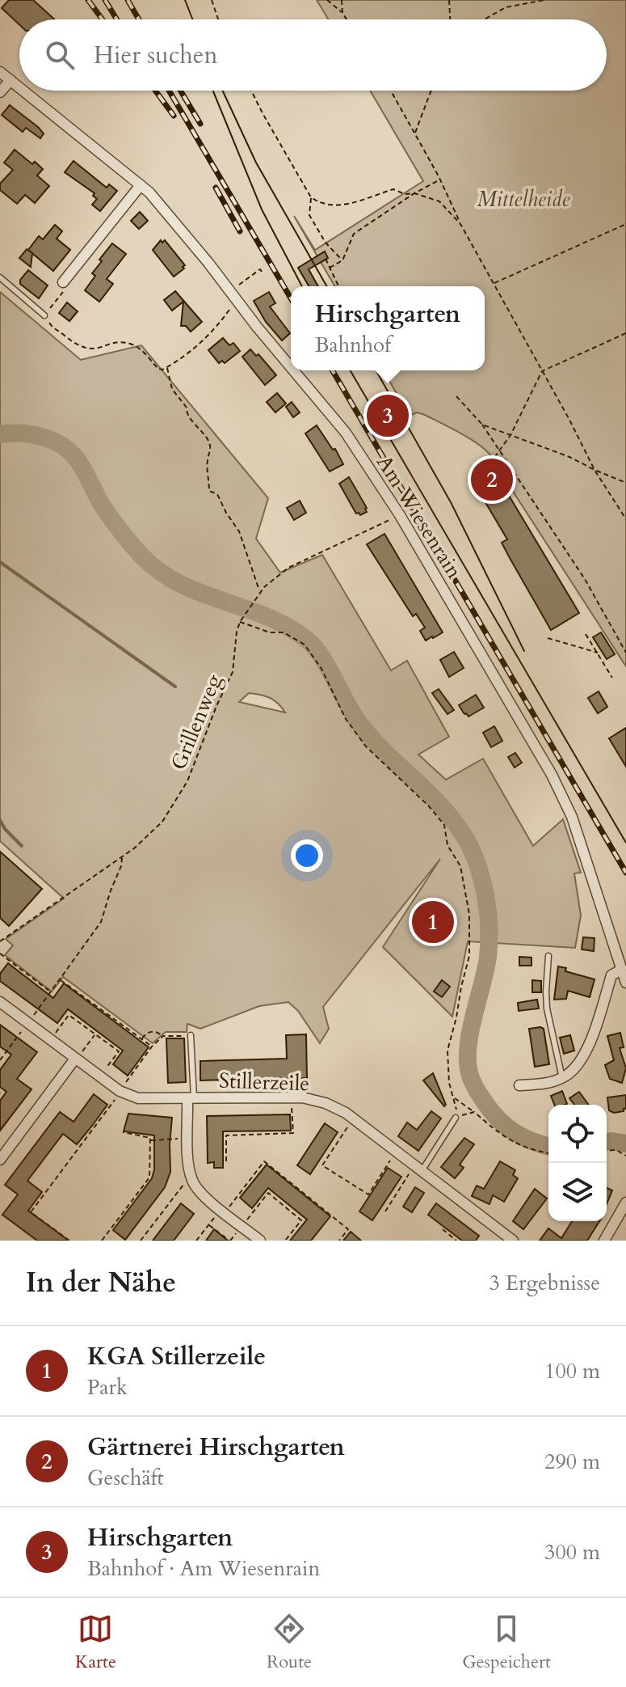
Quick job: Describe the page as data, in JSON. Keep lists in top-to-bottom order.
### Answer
{
  "streets": {
    "street": ["Am Wiesenrain", "Stillerzeile"],
    "path": ["Grillenweg"]
  },
  "crossings": [
    ["Am Wiesenrain", "Grillenweg"]
  ],
  "parks": ["Mittelheide"],
  "page": {
    "search": "Hier suchen",
    "popup": ["Hirschgarten", "Bahnhof"],
    "pins": ["3", "2", "1"],
    "heading": ["In der Nähe", "3 Ergebnisse"],
    "list": [
      {
        "mark": "1",
        "name": "KGA Stillerzeile",
        "note": "Park",
        "value": "100 m"
      },
      {
        "mark": "2",
        "name": "Gärtnerei Hirschgarten",
        "note": "Geschäft",
        "value": "290 m"
      },
      {
        "mark": "3",
        "name": "Hirschgarten",
        "note": "Bahnhof · Am Wiesenrain",
        "value": "300 m"
      }
    ],
    "nav": ["Karte", "Route", "Gespeichert"]
  }
}
